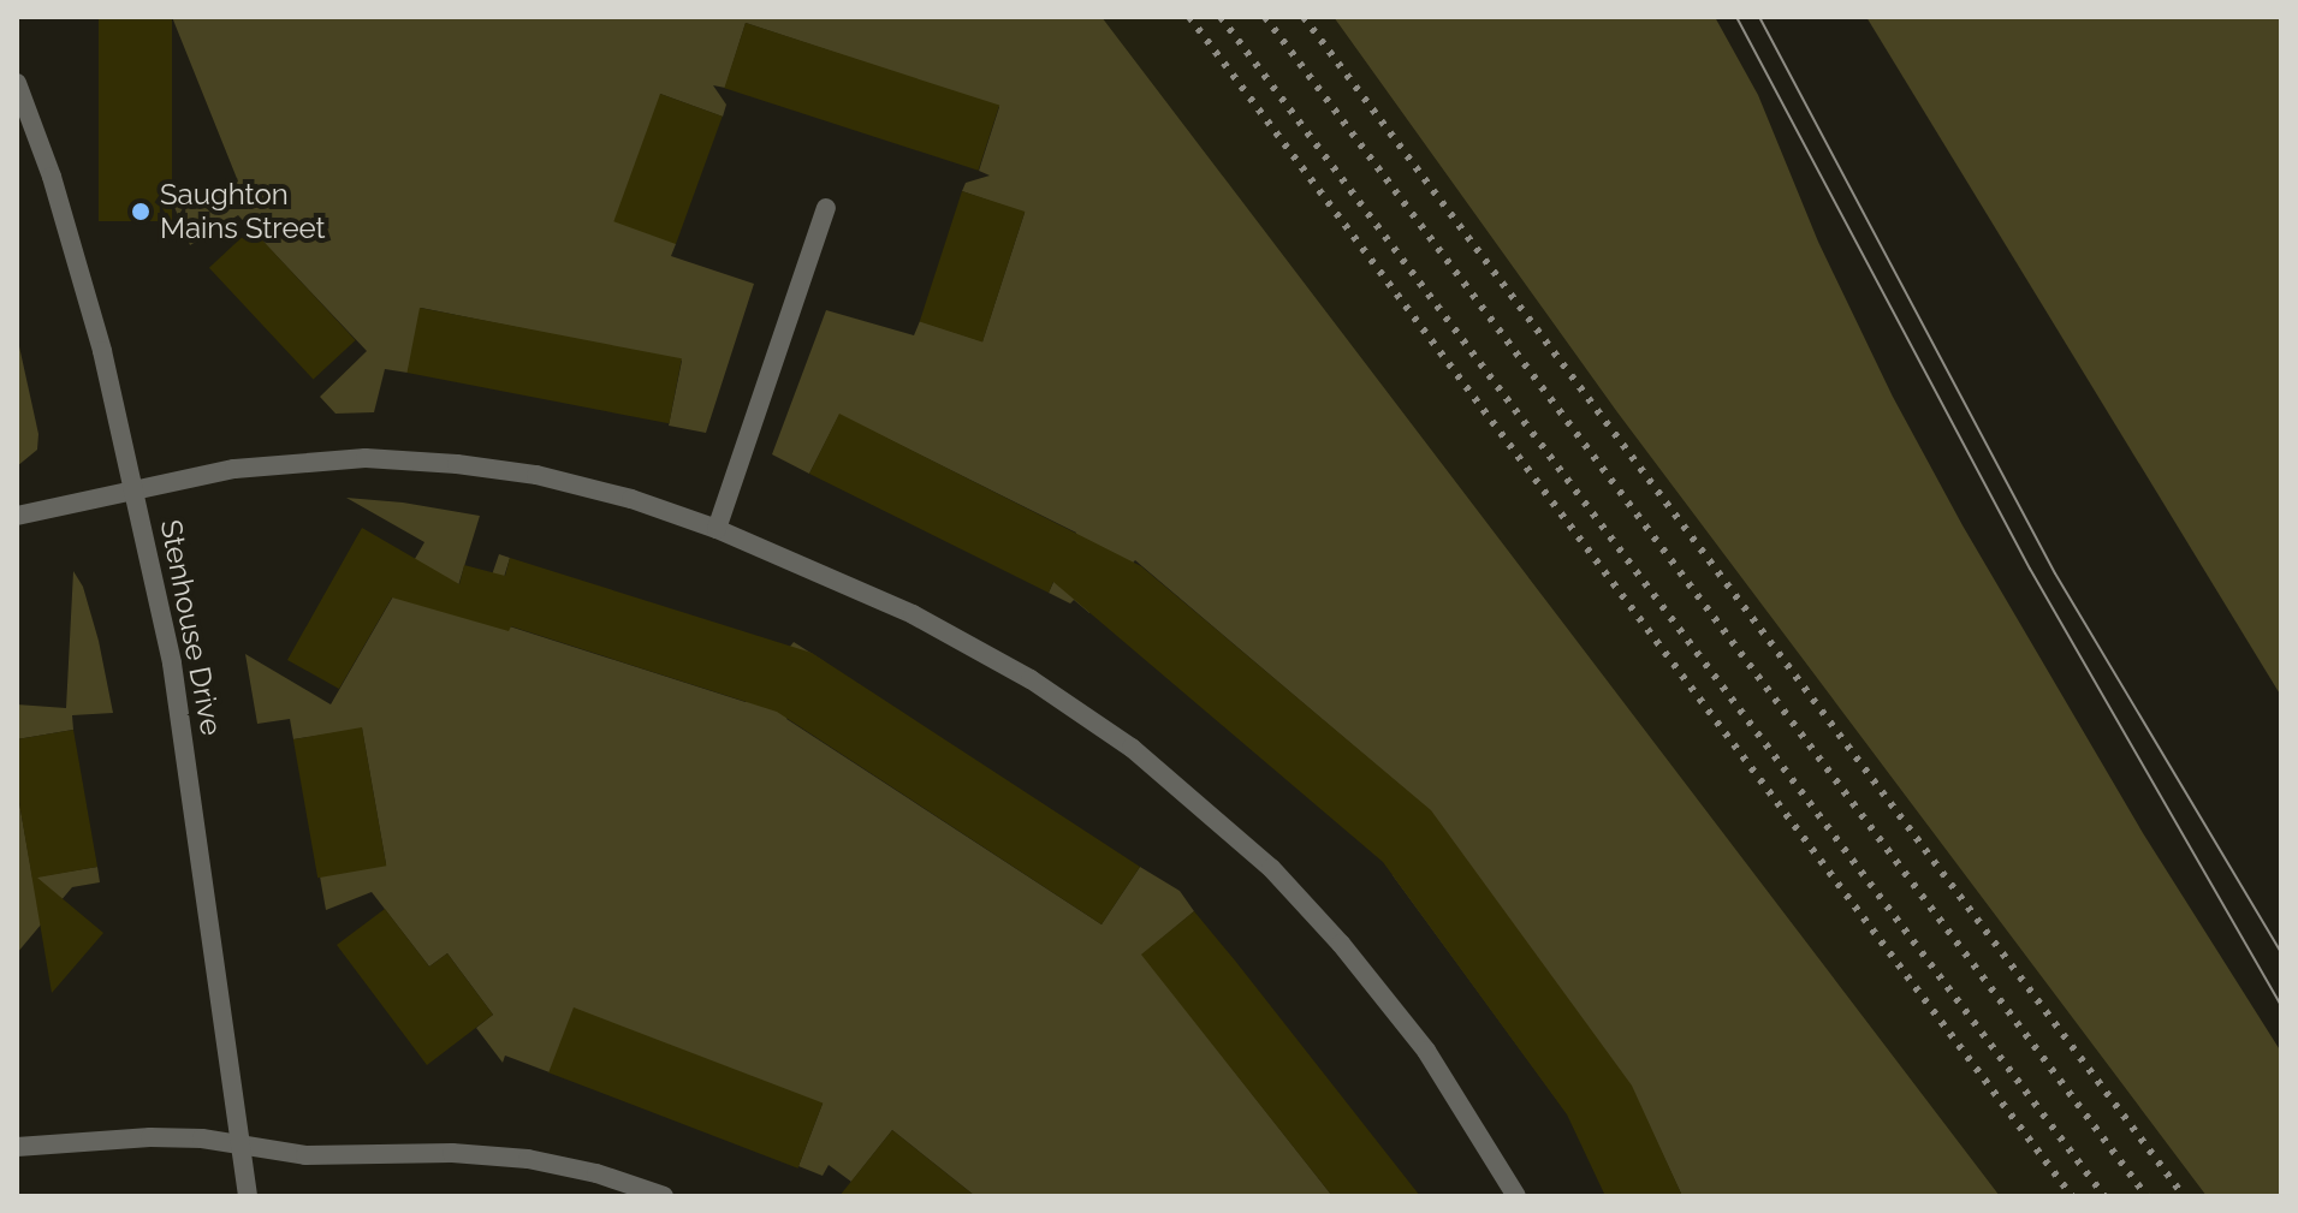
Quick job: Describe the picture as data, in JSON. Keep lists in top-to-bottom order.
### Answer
{
  "streets": {
    "street": ["Stenhouse Drive"]
  },
  "places": ["Saughton Mains Street"]
}
